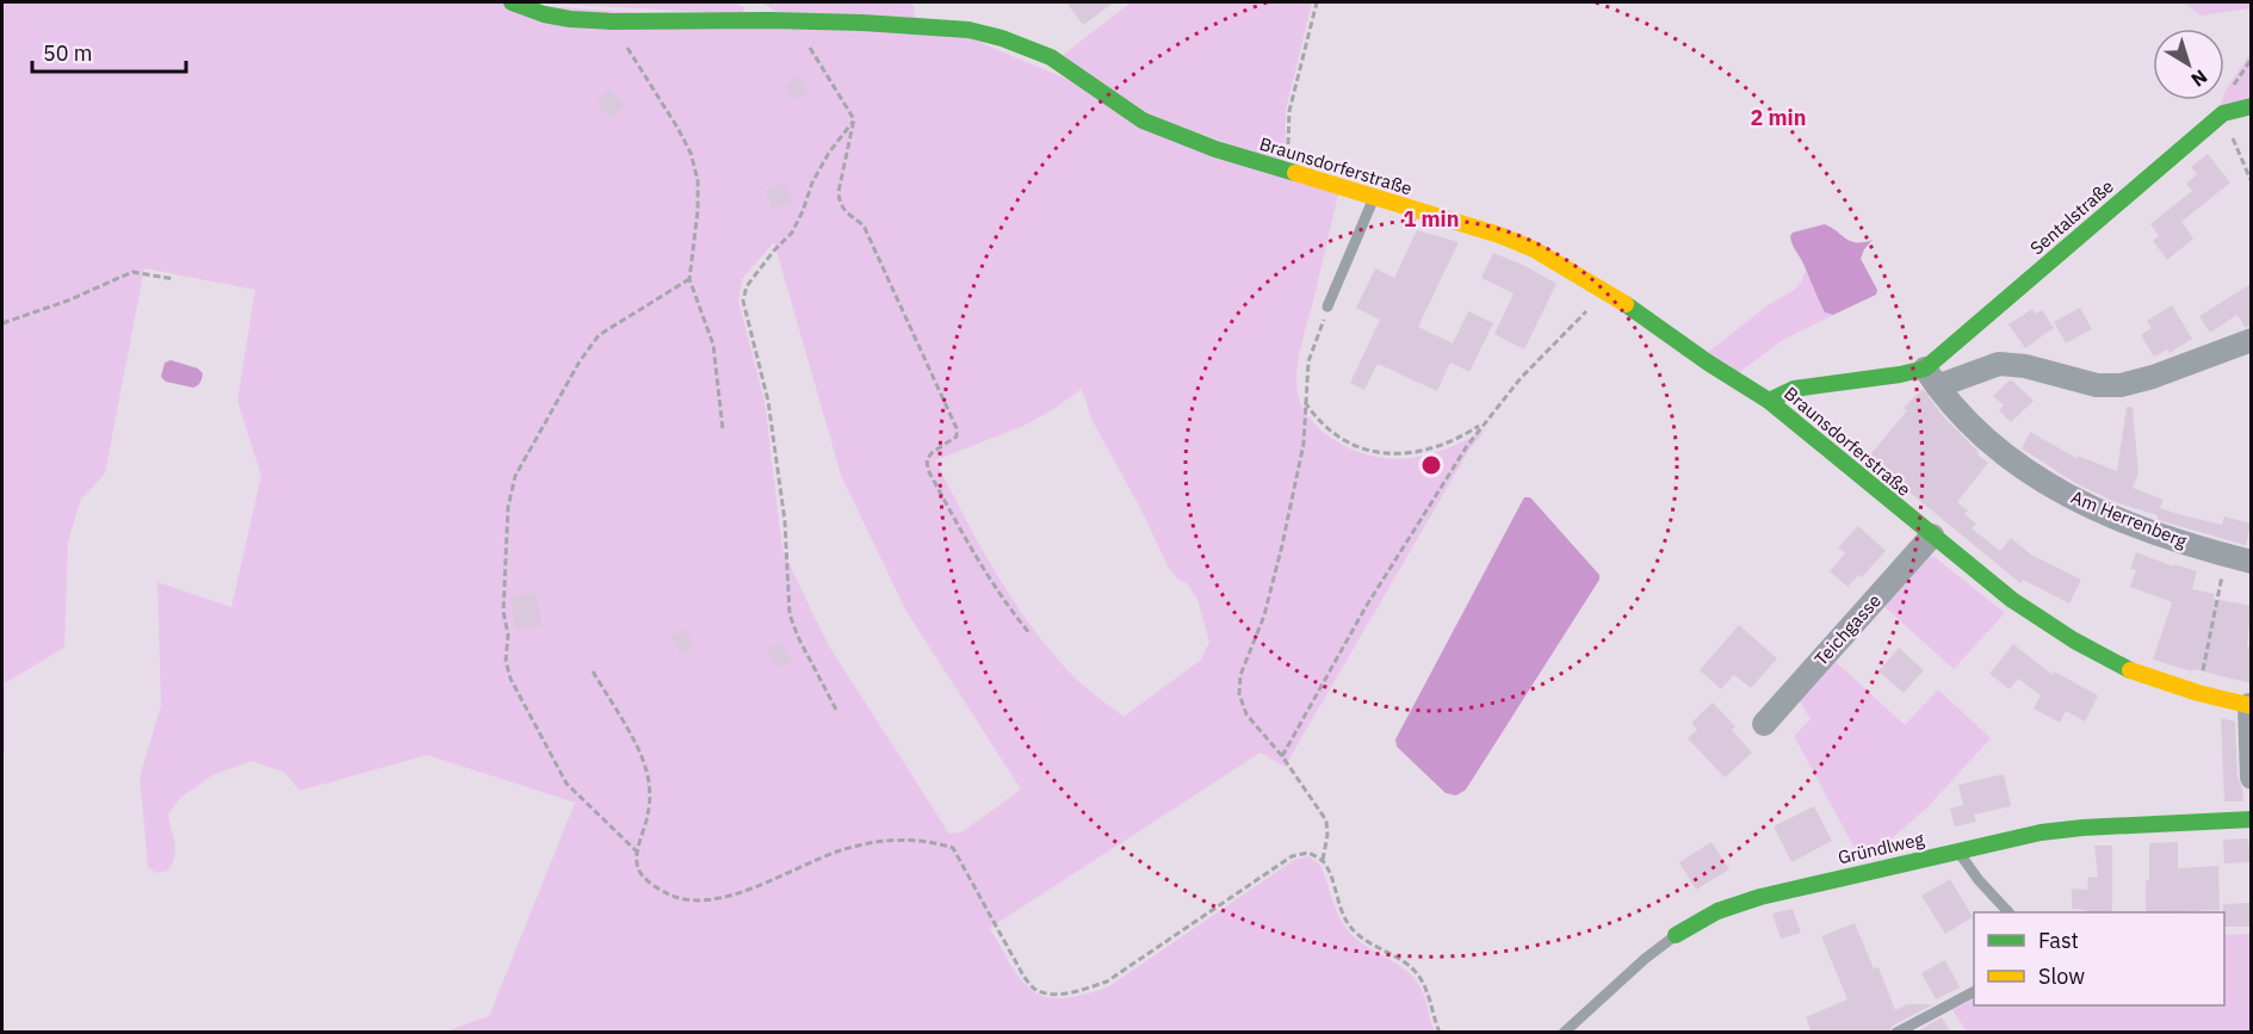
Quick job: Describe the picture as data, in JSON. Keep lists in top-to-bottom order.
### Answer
{
  "streets": {
    "street": [
      "Braunsdorferstraße",
      "Sentalstraße",
      "Am Herrenberg",
      "Teichgasse",
      "Gründlweg"
    ]
  },
  "crossings": [
    ["Braunsdorferstraße", "Teichgasse"],
    ["Sentalstraße", "Am Herrenberg"]
  ],
  "legend": ["Fast", "Slow"],
  "scale_bar": "50 m",
  "north": "bottom right",
  "rings": ["2 min", "1 min"]
}
